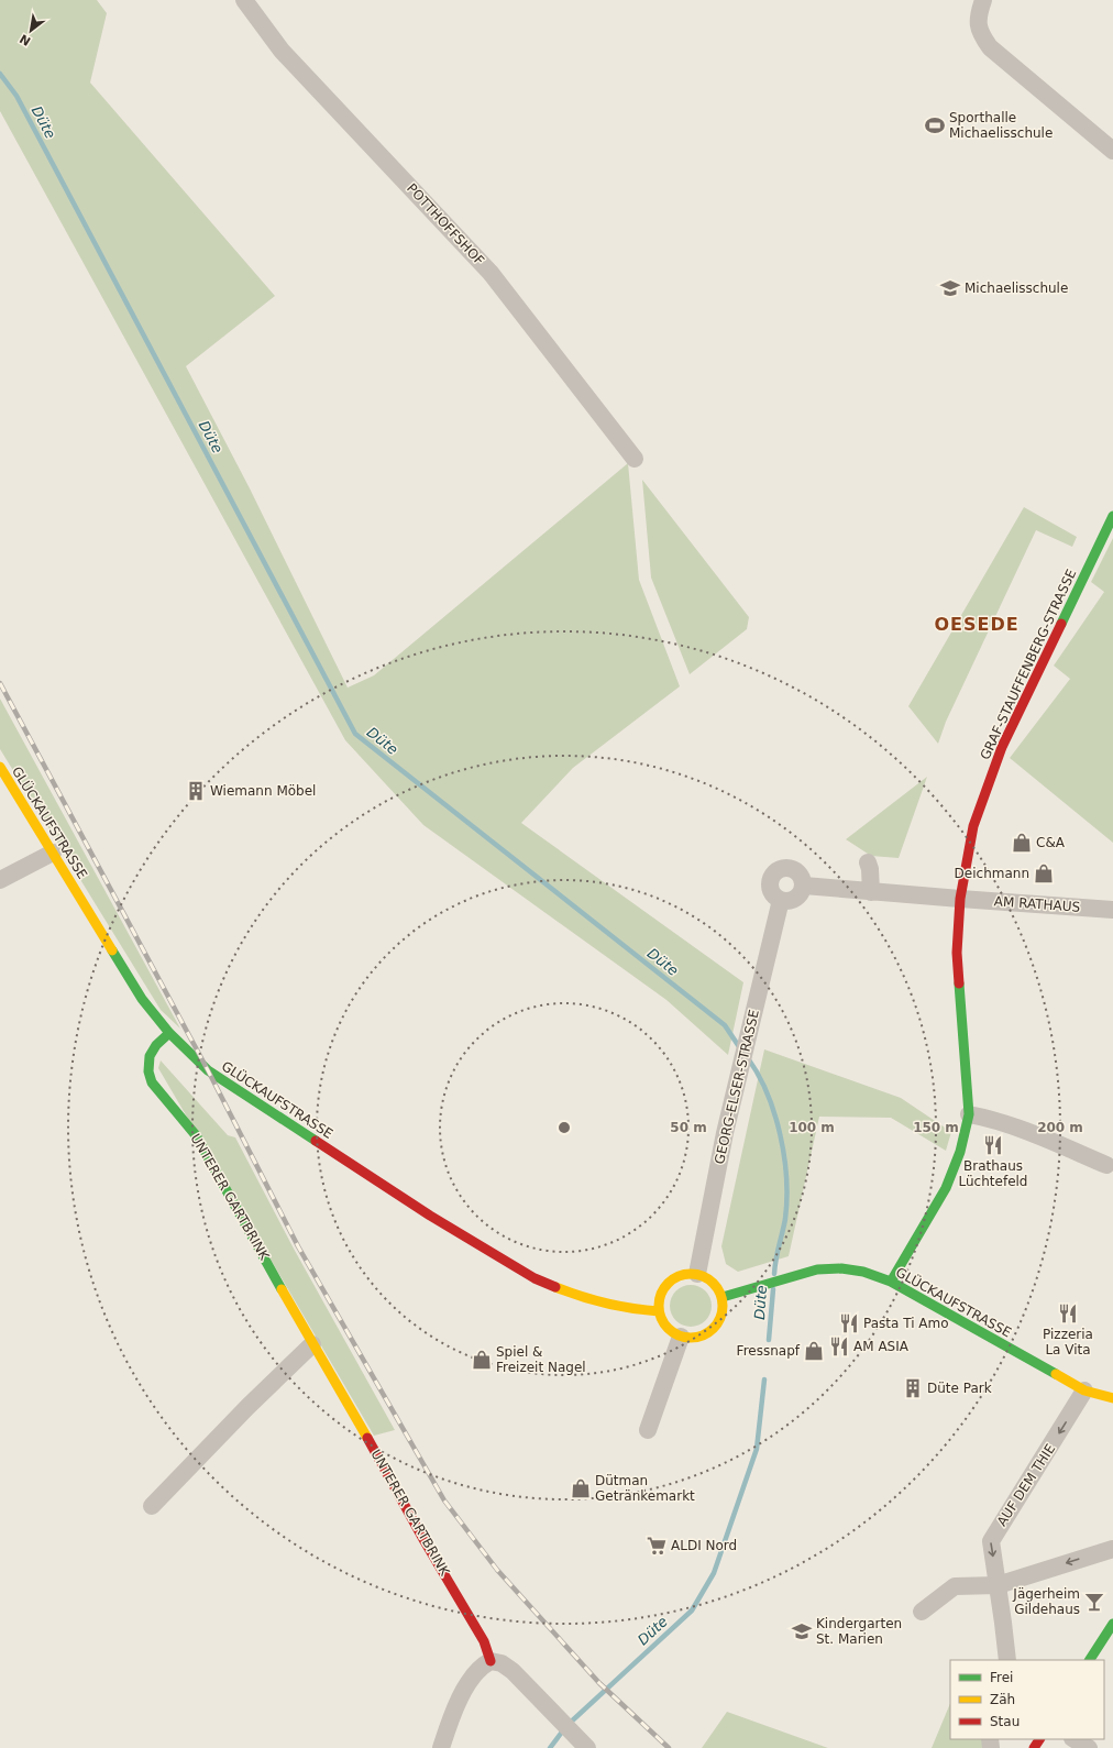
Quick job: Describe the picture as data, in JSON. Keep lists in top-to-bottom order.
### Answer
{
  "streets": {
    "street": [
      "POTTHOFFSHOF",
      "GRAF-STAUFFENBERG-STRASSE",
      "GLÜCKAUFSTRASSE",
      "AM RATHAUS",
      "GEORG-ELSER-STRASSE",
      "UNTERER GARTBRINK",
      "AUF DEM THIE"
    ]
  },
  "crossings": [
    ["GRAF-STAUFFENBERG-STRASSE", "GLÜCKAUFSTRASSE"],
    ["GRAF-STAUFFENBERG-STRASSE", "AM RATHAUS"],
    ["GLÜCKAUFSTRASSE", "GEORG-ELSER-STRASSE"],
    ["GLÜCKAUFSTRASSE", "UNTERER GARTBRINK"],
    ["GLÜCKAUFSTRASSE", "AUF DEM THIE"]
  ],
  "one_way": ["AUF DEM THIE"],
  "districts": ["OESEDE"],
  "water": ["Düte"],
  "places": {
    "sports": ["Sporthalle Michaelisschule"],
    "school or university": ["Michaelisschule", "Kindergarten St. Marien"],
    "building": ["Wiemann Möbel", "Düte Park"],
    "shop": [
      "C&A",
      "Deichmann",
      "Fressnapf",
      "Spiel & Freizeit Nagel",
      "Dütman Getränkemarkt"
    ],
    "restaurant": [
      "Brathaus Lüchtefeld",
      "Pizzeria La Vita",
      "Pasta Ti Amo",
      "AM ASIA"
    ],
    "supermarket": ["ALDI Nord"],
    "bar": ["Jägerheim Gildehaus"]
  },
  "legend": ["Frei", "Zäh", "Stau"],
  "north": "bottom left",
  "rings": [
    "50 m",
    "100 m",
    "150 m",
    "200 m"
  ]
}
